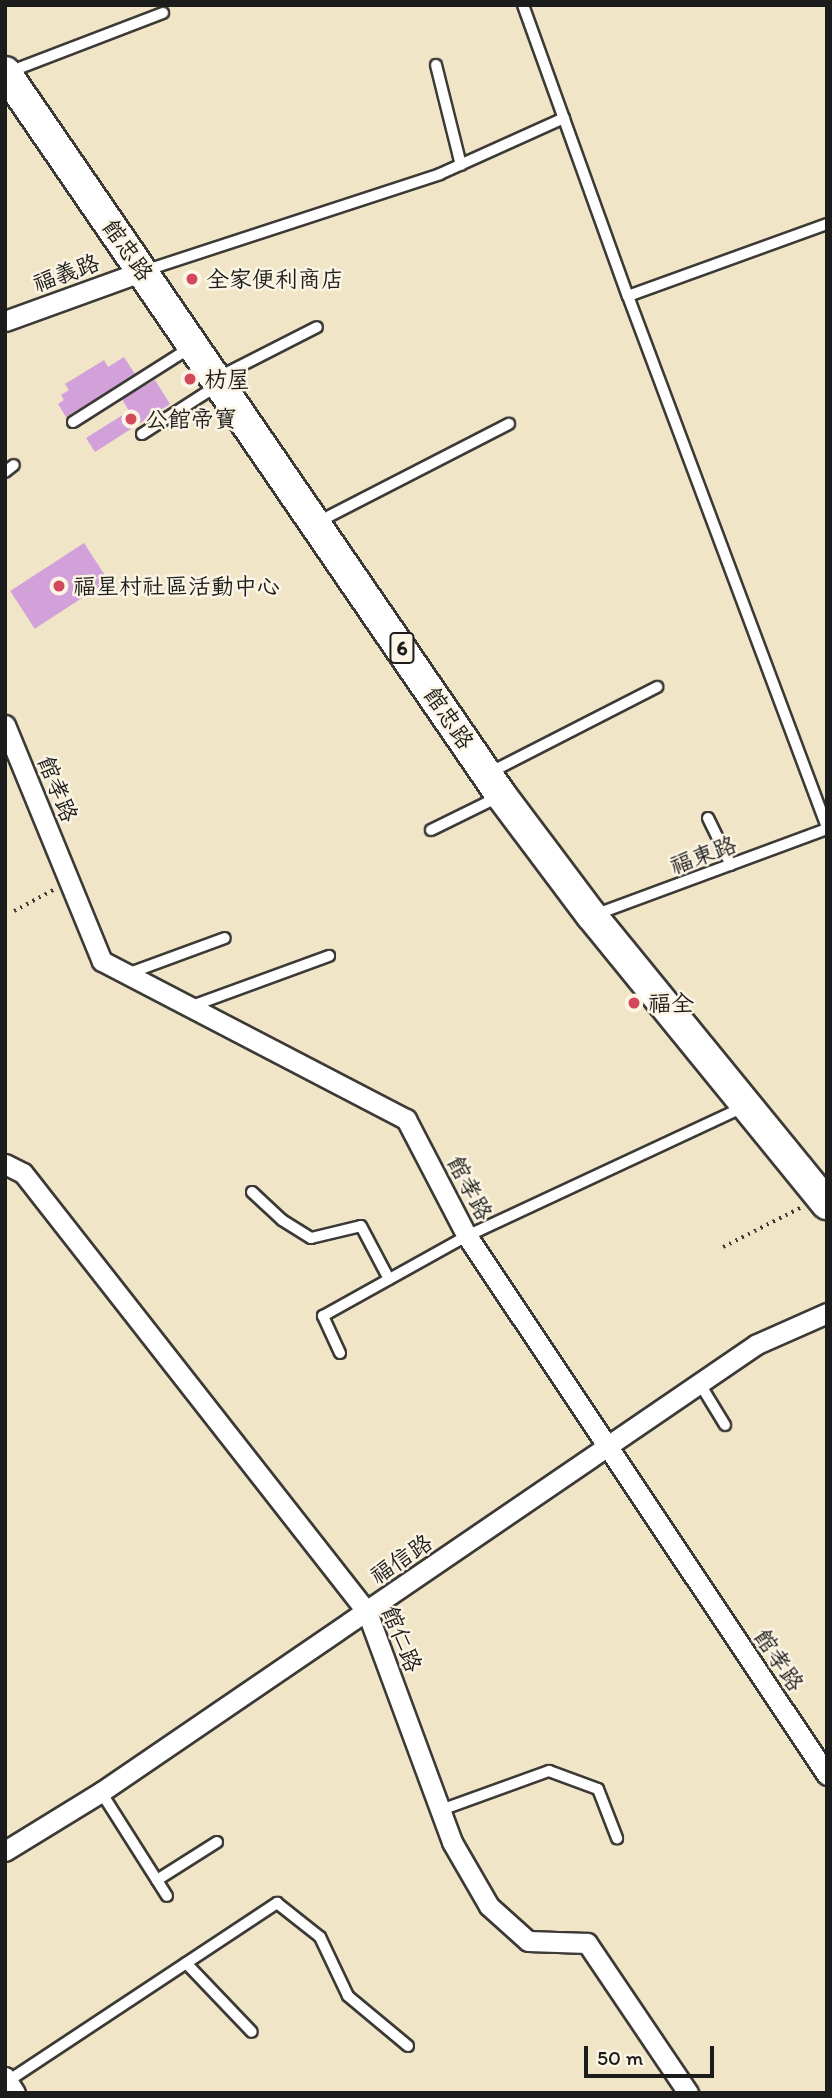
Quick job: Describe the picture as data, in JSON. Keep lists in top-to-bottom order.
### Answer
{
  "streets": {
    "main road": ["館忠路", "6"],
    "street": [
      "福義路",
      "館孝路",
      "福信路",
      "館仁路"
    ],
    "lane": ["福東路"]
  },
  "crossings": [
    ["館忠路", "福義路"],
    ["館忠路", "福東路"],
    ["館孝路", "福信路"],
    ["福信路", "館仁路"]
  ],
  "places": [
    "全家便利商店",
    "枋屋",
    "公館帝寶",
    "福星村社區活動中心",
    "福全"
  ],
  "scale_bar": "50 m"
}
